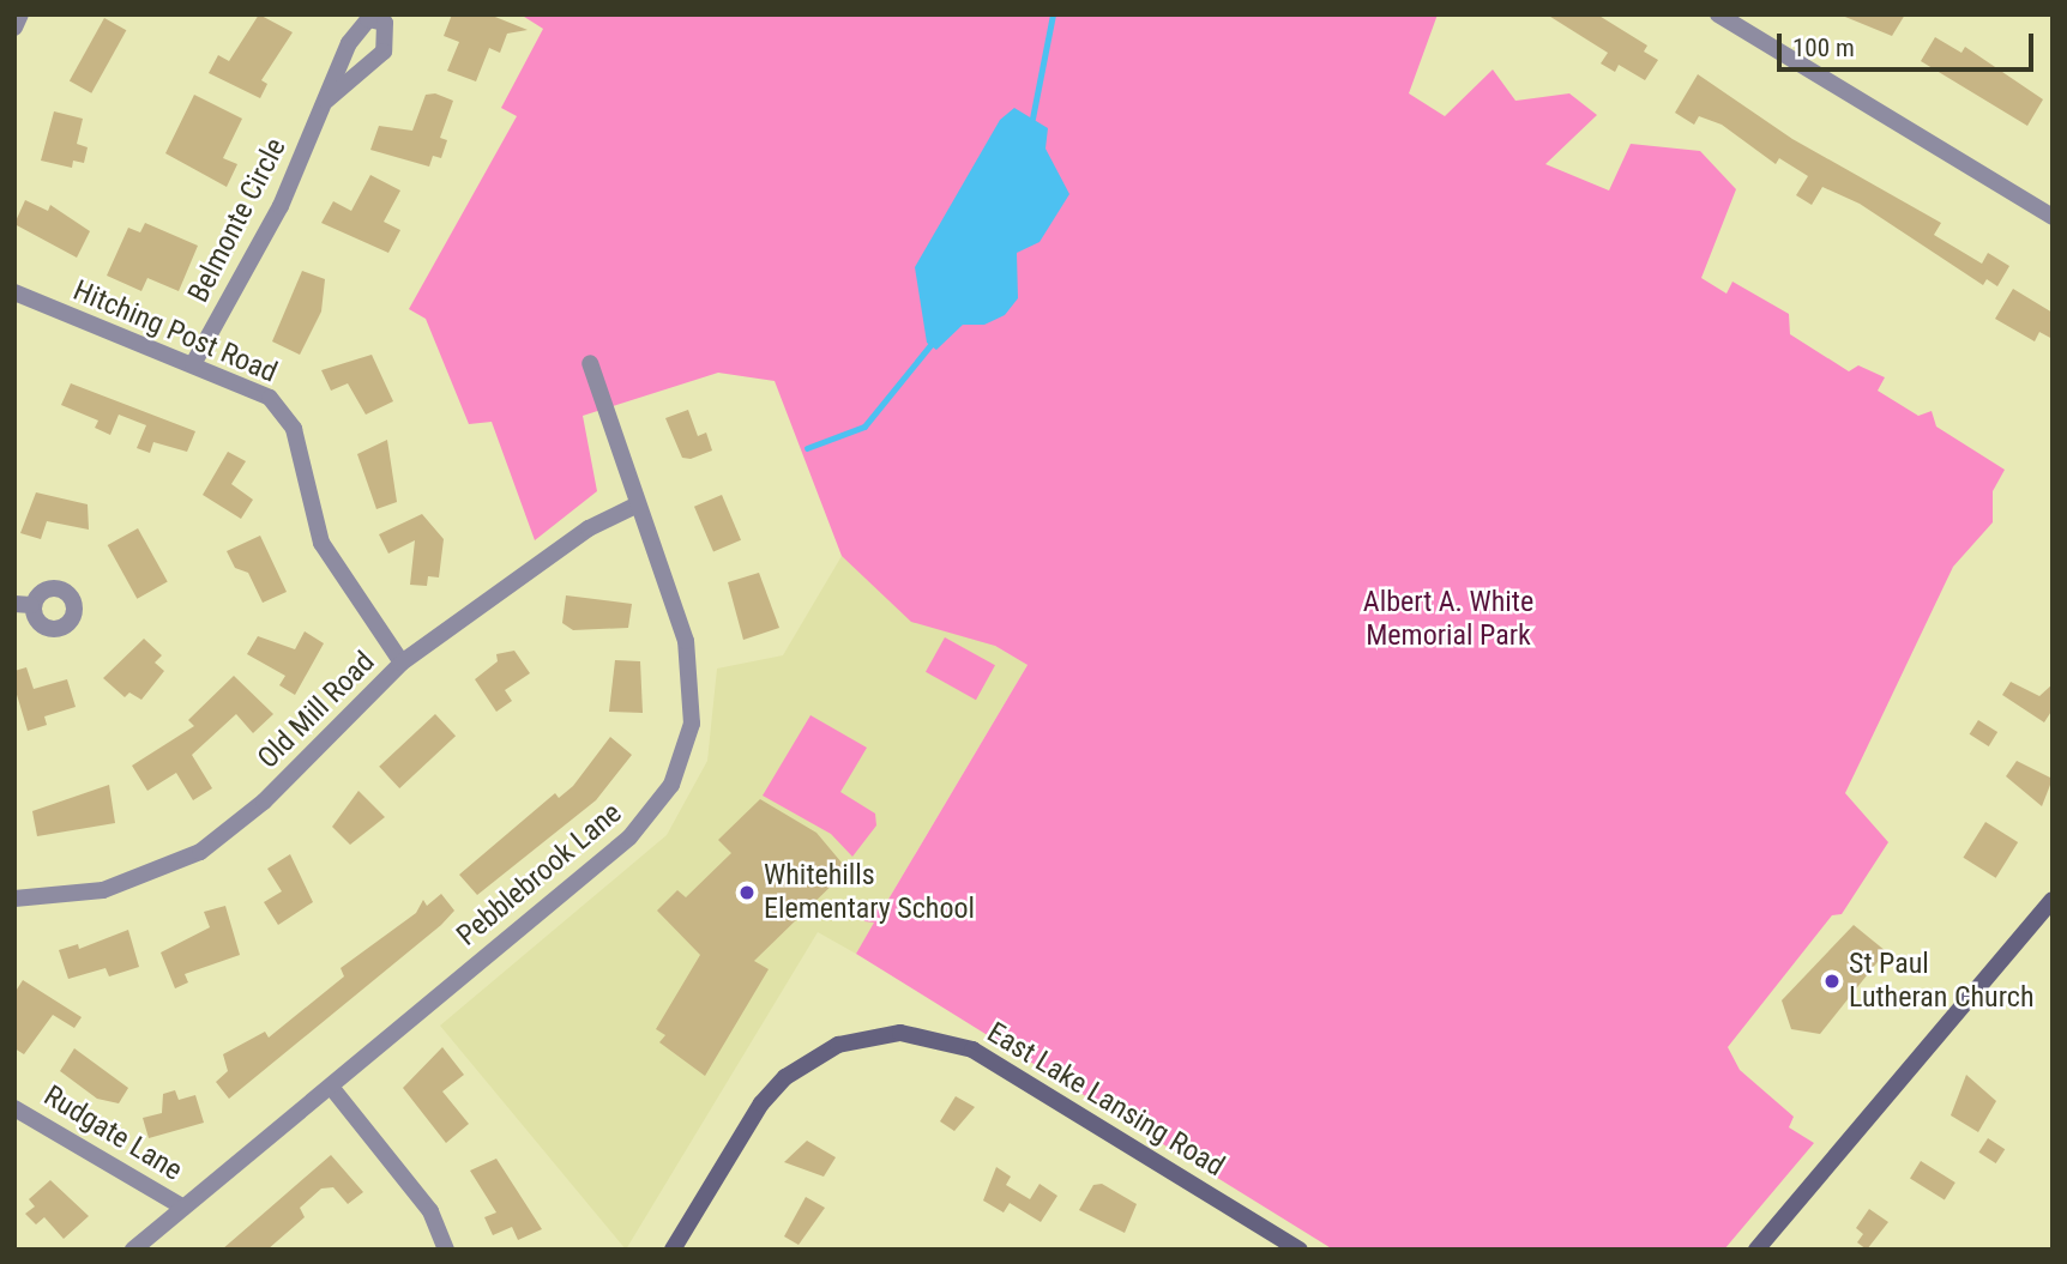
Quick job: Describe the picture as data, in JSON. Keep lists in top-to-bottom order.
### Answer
{
  "streets": {
    "main road": ["East Lake Lansing Road"],
    "street": [
      "Belmonte Circle",
      "Hitching Post Road",
      "Old Mill Road",
      "Pebblebrook Lane",
      "Rudgate Lane"
    ]
  },
  "crossings": [
    ["Belmonte Circle", "Hitching Post Road"],
    ["Hitching Post Road", "Old Mill Road"],
    ["Old Mill Road", "Pebblebrook Lane"],
    ["Pebblebrook Lane", "Rudgate Lane"]
  ],
  "parks": ["Albert A. White Memorial Park"],
  "places": ["Whitehills Elementary School", "St Paul Lutheran Church"],
  "scale_bar": "100 m"
}
